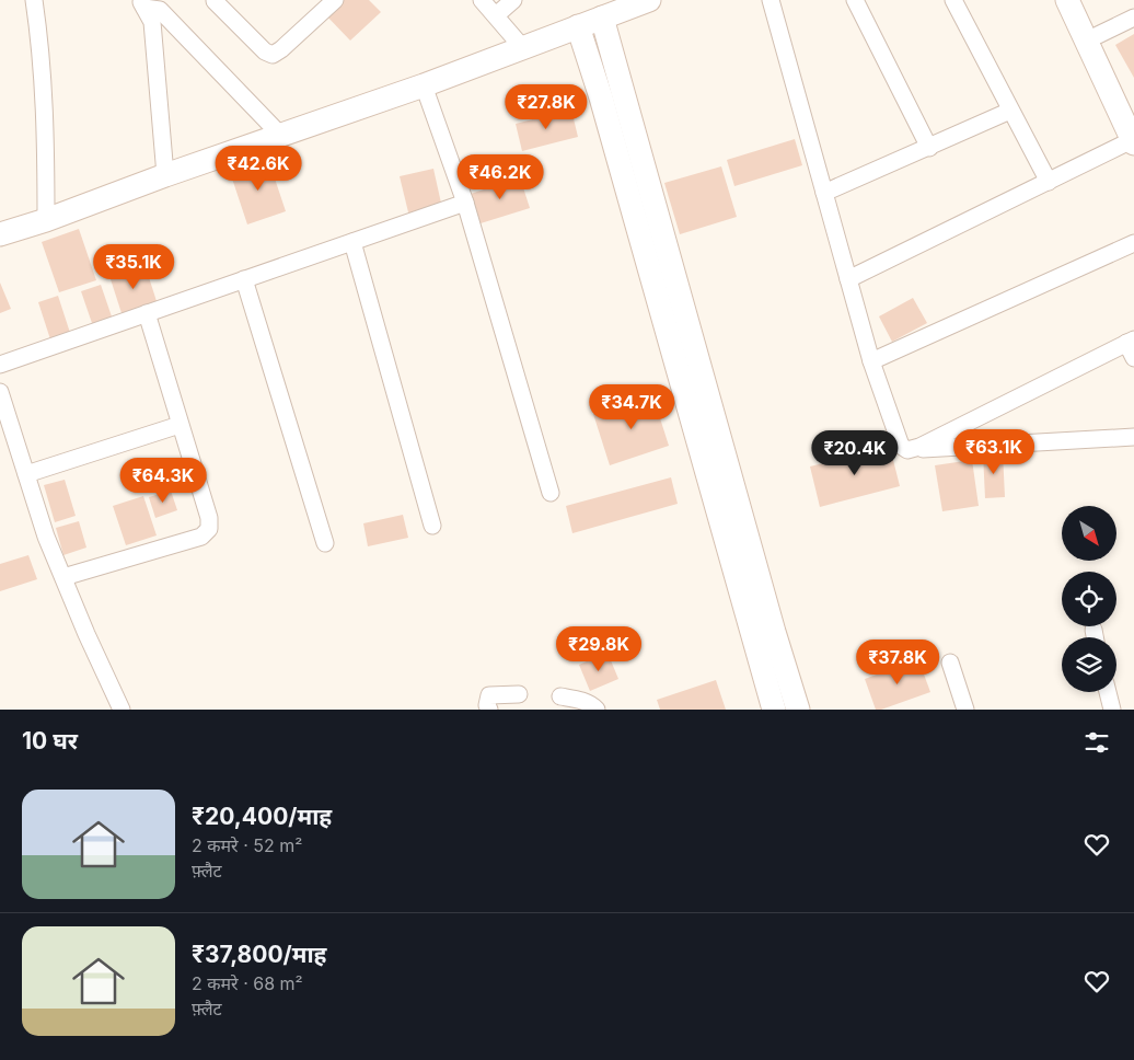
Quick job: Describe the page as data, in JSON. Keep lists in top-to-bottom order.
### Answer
{
  "north": "bottom right",
  "page": {
    "price": [
      "₹27.8K",
      "₹42.6K",
      "₹46.2K",
      "₹35.1K",
      "₹34.7K",
      "₹63.1K",
      "₹20.4K",
      "₹64.3K",
      "₹29.8K",
      "₹37.8K"
    ],
    "heading": "10 घर",
    "list": [
      {
        "name": "₹20,400/माह",
        "note": "2 कमरे · 52 m² · फ़्लैट"
      },
      {
        "name": "₹37,800/माह",
        "note": "2 कमरे · 68 m² · फ़्लैट"
      }
    ]
  }
}
